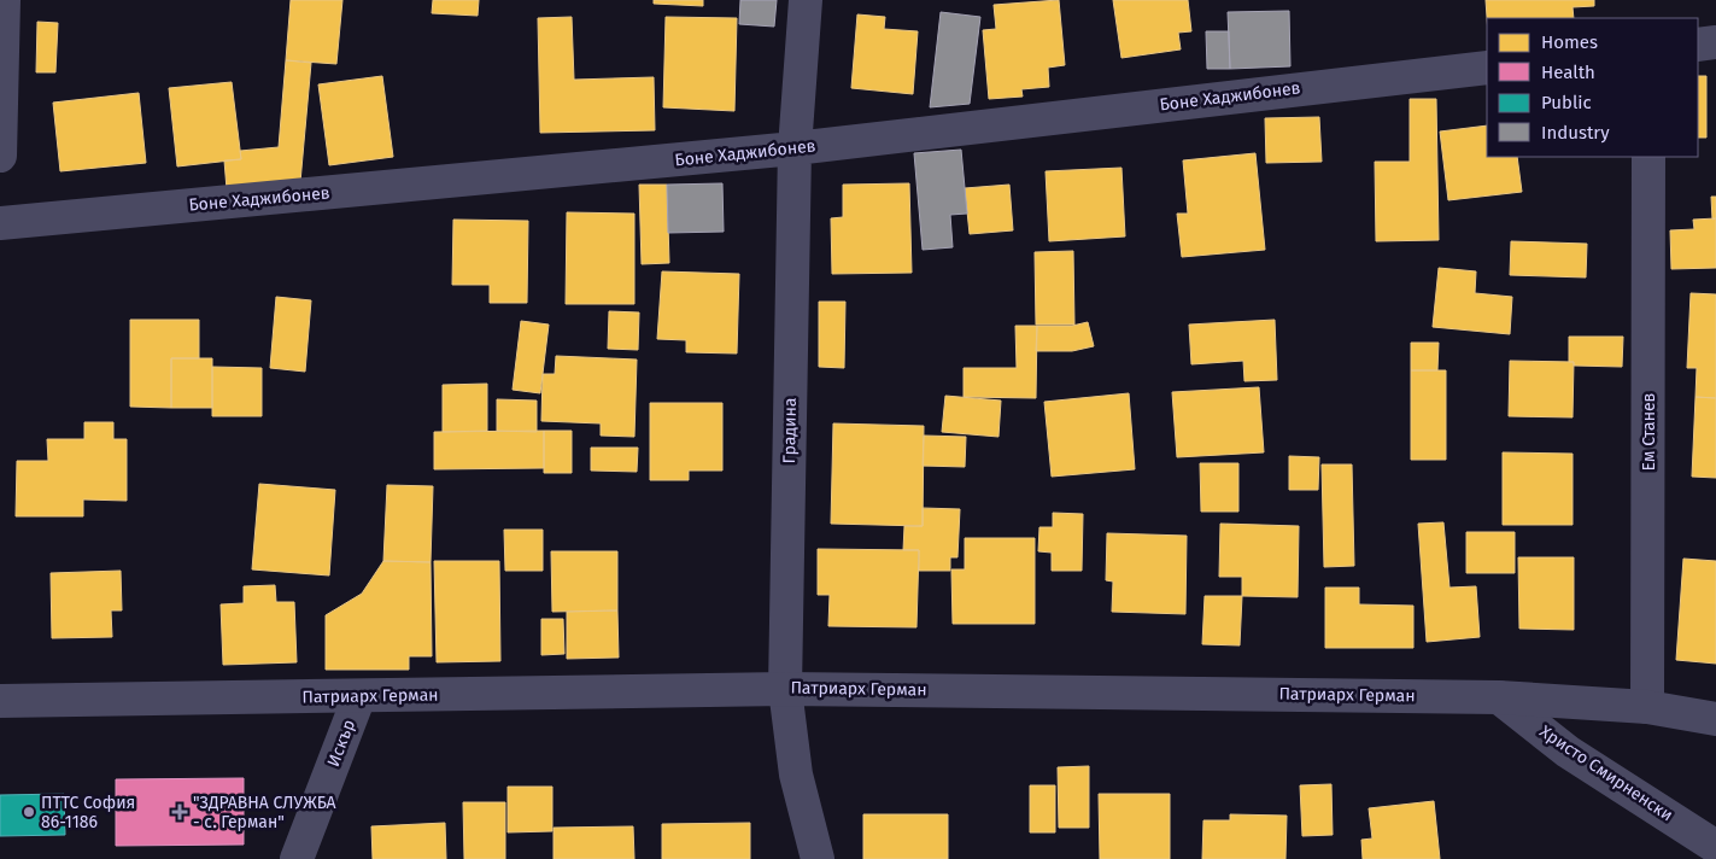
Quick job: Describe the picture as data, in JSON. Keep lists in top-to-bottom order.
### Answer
{
  "streets": {
    "street": [
      "Боне Хаджибонев",
      "Градина",
      "Ем Станев",
      "Патриарх Герман",
      "Искър",
      "Христо Смирненски"
    ]
  },
  "crossings": [
    ["Боне Хаджибонев", "Градина"],
    ["Градина", "Патриарх Герман"],
    ["Ем Станев", "Патриарх Герман"],
    ["Патриарх Герман", "Искър"],
    ["Патриарх Герман", "Христо Смирненски"]
  ],
  "places": {
    "other": ["ПТТС София 86-1186"],
    "health": ["\"ЗДРАВНА СЛУЖБА - с. Герман\""]
  },
  "legend": [
    "Homes",
    "Health",
    "Public",
    "Industry"
  ]
}
